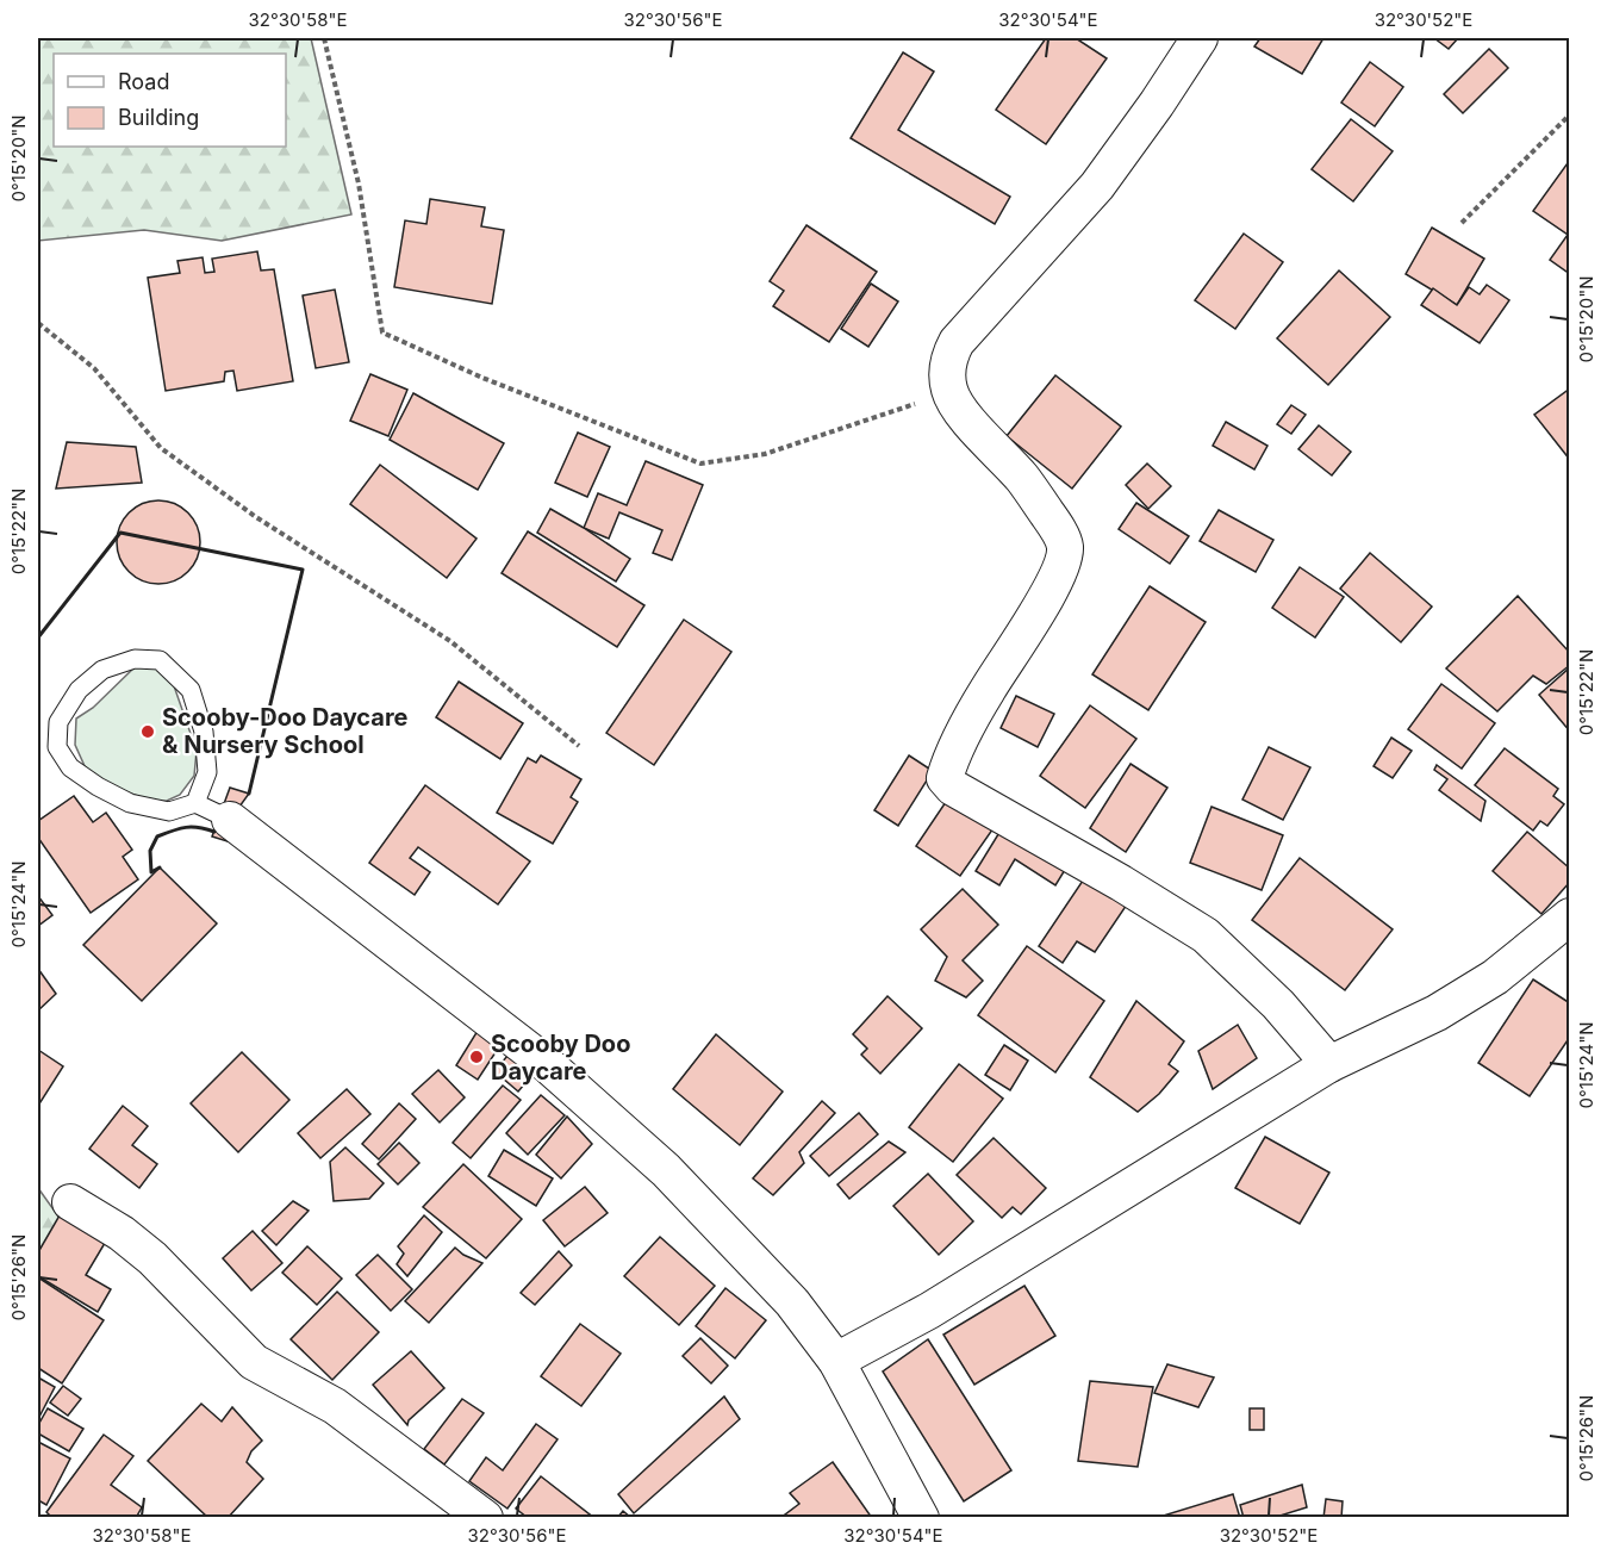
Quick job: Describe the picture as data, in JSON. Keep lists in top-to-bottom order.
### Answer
{
  "places": ["Scooby-Doo Daycare & Nursery School", "Scooby Doo Daycare"],
  "legend": ["Road", "Building"],
  "coordinates": [
    "32°30'58\"E",
    "32°30'56\"E",
    "32°30'54\"E",
    "32°30'52\"E",
    "0°15'20\"N",
    "0°15'22\"N",
    "0°15'24\"N",
    "0°15'26\"N"
  ]
}
